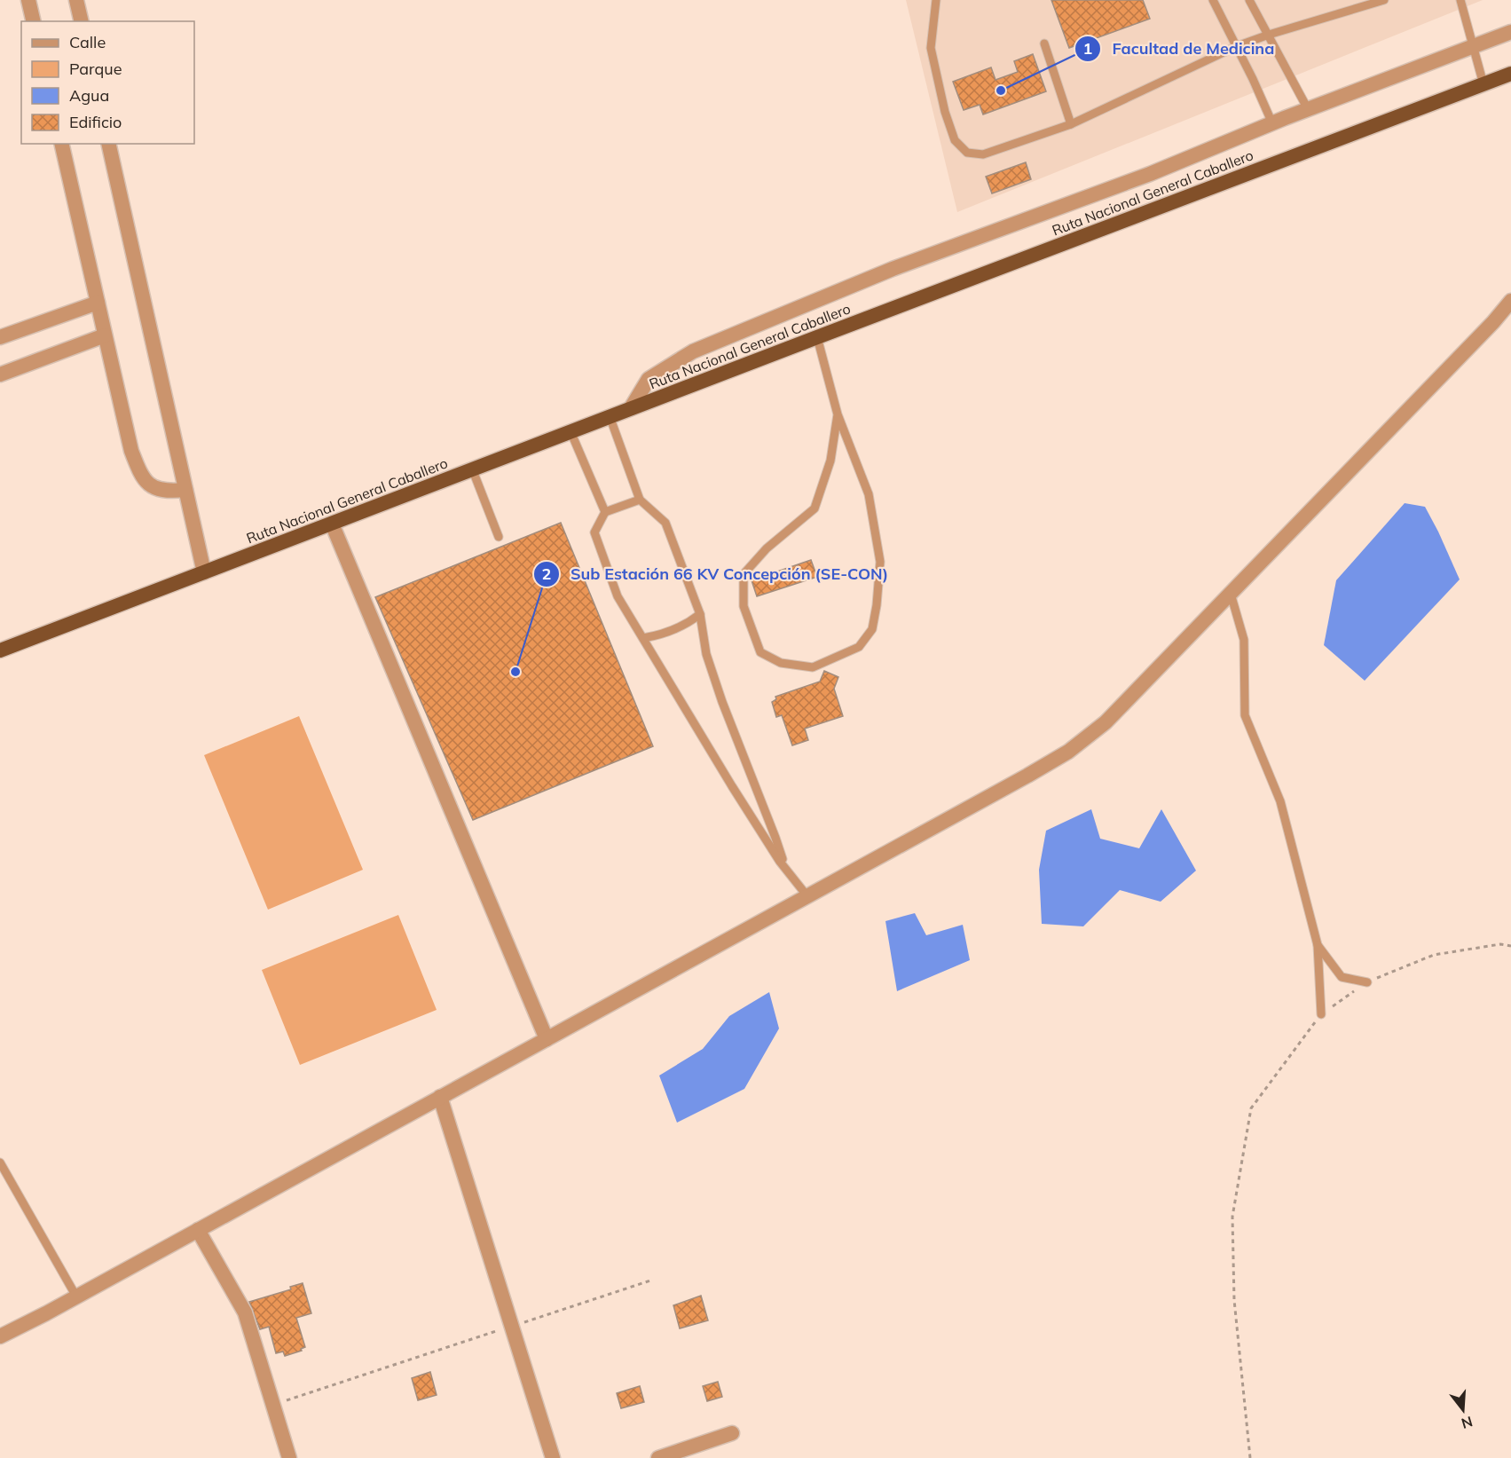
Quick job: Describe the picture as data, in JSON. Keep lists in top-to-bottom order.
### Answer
{
  "streets": {
    "highway": ["Ruta Nacional General Caballero"]
  },
  "places": ["Facultad de Medicina", "Sub Estación 66 KV Concepción (SE-CON)"],
  "legend": [
    "Calle",
    "Parque",
    "Agua",
    "Edificio"
  ],
  "north": "bottom"
}
